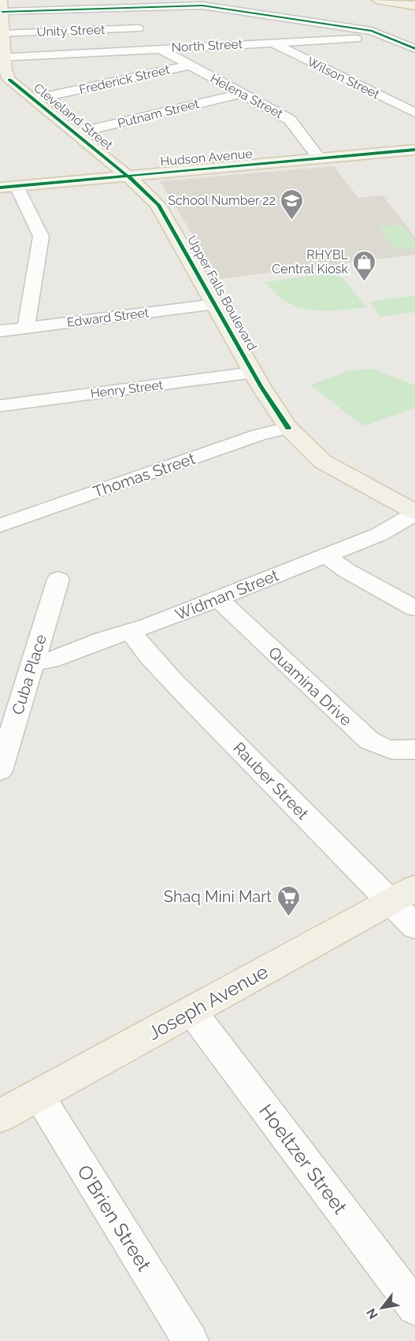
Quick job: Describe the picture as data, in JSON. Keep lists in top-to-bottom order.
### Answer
{
  "streets": {
    "main road": [
      "Cleveland Street",
      "Hudson Avenue",
      "Upper Falls Boulevard",
      "Joseph Avenue"
    ],
    "street": [
      "Unity Street",
      "North Street",
      "Wilson Street",
      "Frederick Street",
      "Helena Street",
      "Putnam Street",
      "Edward Street",
      "Henry Street",
      "Thomas Street",
      "Widman Street",
      "Cuba Place",
      "Quamina Drive",
      "Rauber Street",
      "Hoeltzer Street",
      "O'Brien Street"
    ]
  },
  "crossings": [
    ["Unity Street", "Cleveland Street"],
    ["North Street", "Wilson Street"],
    ["North Street", "Helena Street"],
    ["North Street", "Cleveland Street"],
    ["Frederick Street", "Helena Street"],
    ["Frederick Street", "Cleveland Street"],
    ["Helena Street", "Putnam Street"],
    ["Helena Street", "Hudson Avenue"],
    ["Putnam Street", "Cleveland Street"],
    ["Cleveland Street", "Hudson Avenue"],
    ["Cleveland Street", "Upper Falls Boulevard"],
    ["Hudson Avenue", "Upper Falls Boulevard"],
    ["Upper Falls Boulevard", "Edward Street"],
    ["Upper Falls Boulevard", "Henry Street"],
    ["Upper Falls Boulevard", "Thomas Street"],
    ["Upper Falls Boulevard", "Widman Street"],
    ["Widman Street", "Cuba Place"],
    ["Widman Street", "Quamina Drive"],
    ["Widman Street", "Rauber Street"],
    ["Rauber Street", "Joseph Avenue"],
    ["Joseph Avenue", "Hoeltzer Street"],
    ["Joseph Avenue", "O'Brien Street"]
  ],
  "places": {
    "school or university": ["School Number 22"],
    "shop": ["RHYBL Central Kiosk"],
    "supermarket": ["Shaq Mini Mart"]
  },
  "north": "bottom left"
}
